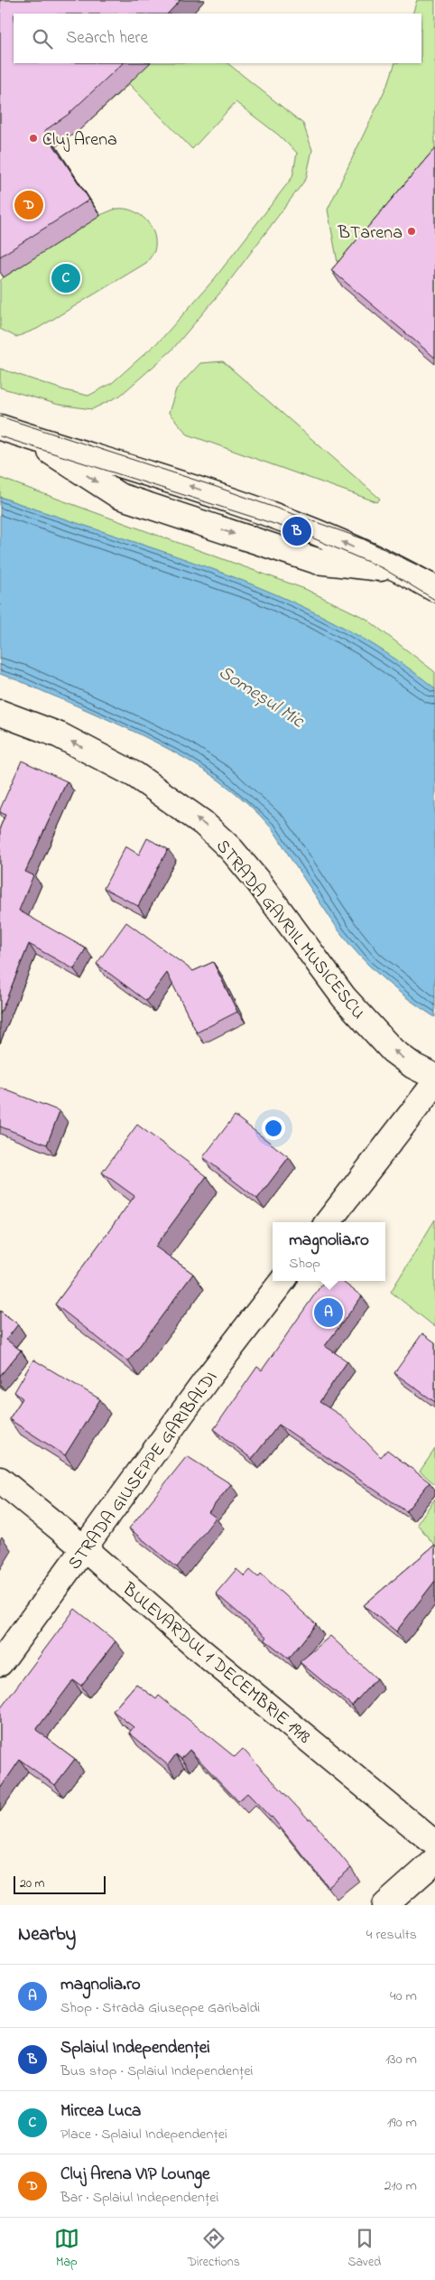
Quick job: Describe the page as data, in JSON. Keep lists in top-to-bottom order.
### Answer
{
  "streets": {
    "main road": ["STRADA GAVRIIL MUSICESCU", "STRADA GIUSEPPE GARIBALDI", "BULEVARDUL 1 DECEMBRIE 1918"]
  },
  "crossings": [
    ["STRADA GIUSEPPE GARIBALDI", "BULEVARDUL 1 DECEMBRIE 1918"]
  ],
  "one_way": ["STRADA GAVRIIL MUSICESCU"],
  "water": ["Someșul Mic"],
  "places": ["Cluj Arena", "BTarena"],
  "scale_bar": "20 m",
  "page": {
    "search": "Search here",
    "pins": [
      "D",
      "C",
      "B",
      "A"
    ],
    "popup": ["magnolia.ro", "Shop"],
    "scale": "20 m",
    "heading": ["Nearby", "4 results"],
    "list": [
      {
        "mark": "A",
        "name": "magnolia.ro",
        "note": "Shop · Strada Giuseppe Garibaldi",
        "value": "40 m"
      },
      {
        "mark": "B",
        "name": "Splaiul Independenței",
        "note": "Bus stop · Splaiul Independenței",
        "value": "130 m"
      },
      {
        "mark": "C",
        "name": "Mircea Luca",
        "note": "Place · Splaiul Independenței",
        "value": "190 m"
      },
      {
        "mark": "D",
        "name": "Cluj Arena VIP Lounge",
        "note": "Bar · Splaiul Independenței",
        "value": "210 m"
      }
    ],
    "nav": ["Map", "Directions", "Saved"]
  }
}
